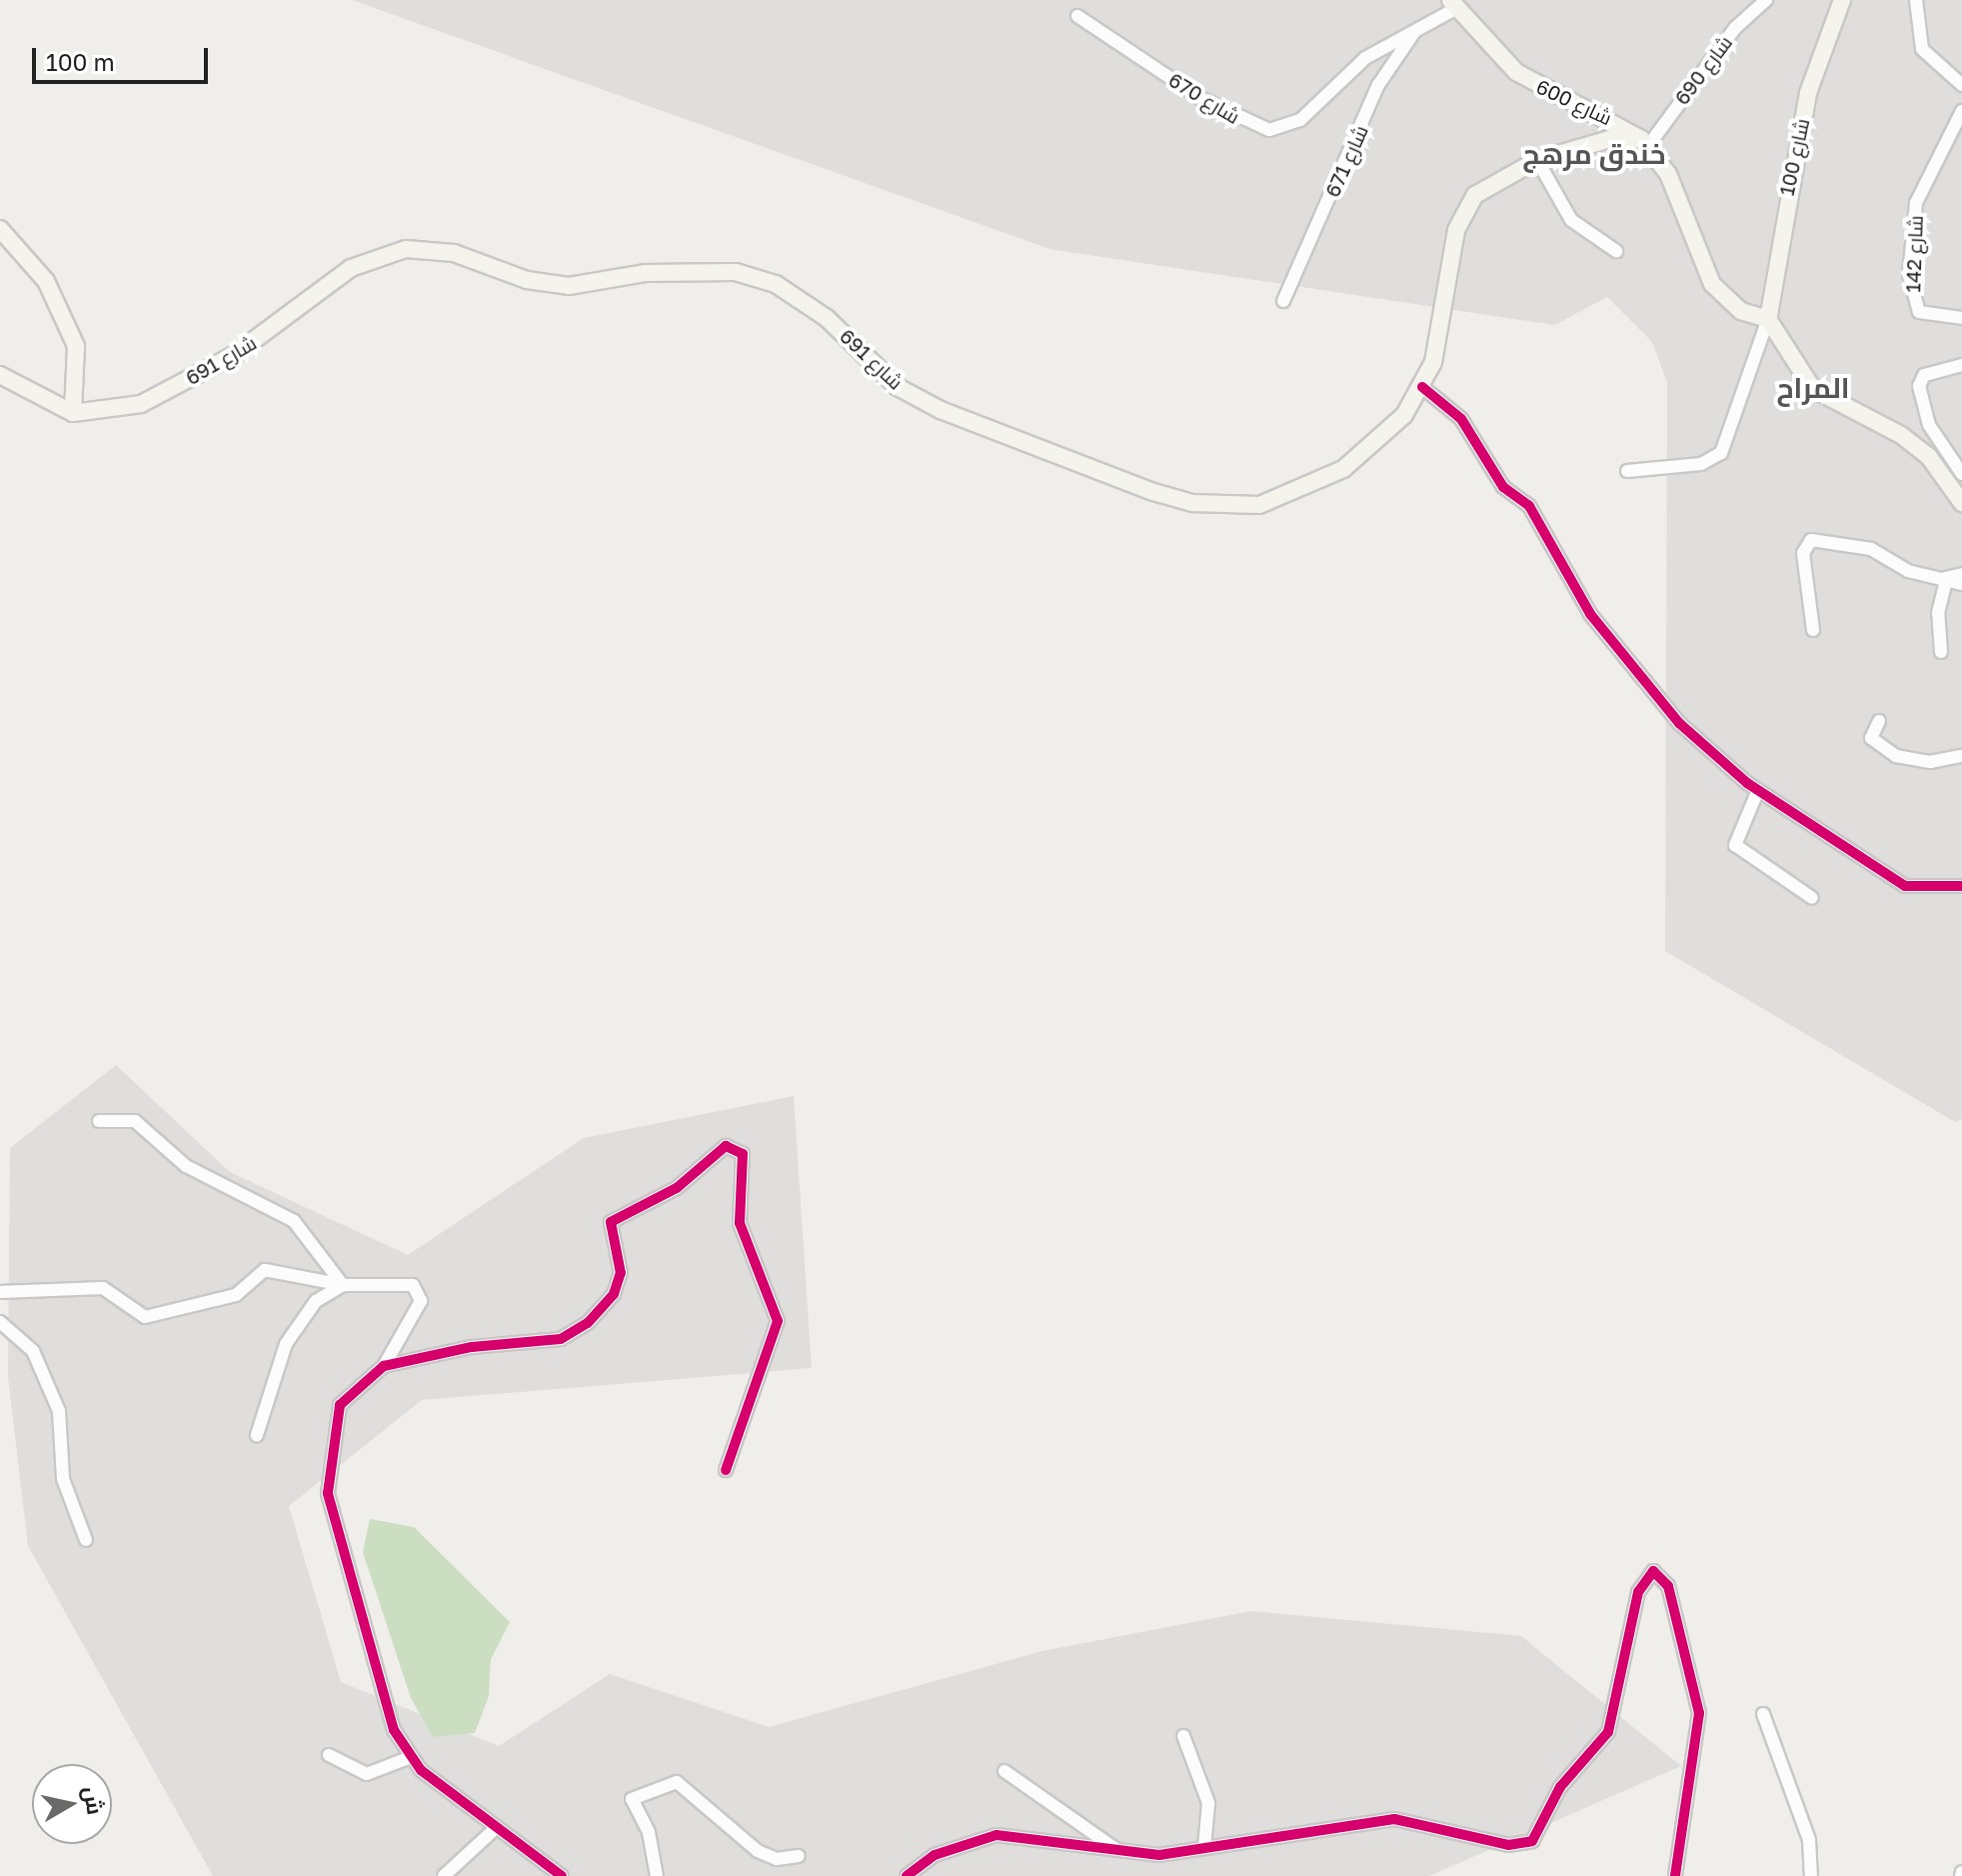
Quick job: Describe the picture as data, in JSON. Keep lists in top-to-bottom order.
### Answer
{
  "streets": {
    "main road": ["شارع 600", "شارع 100", "شارع 691"],
    "street": [
      "شارع 690",
      "شارع 670",
      "شارع 671",
      "شارع 142"
    ]
  },
  "crossings": [
    ["شارع 690", "شارع 600"],
    ["شارع 690", "شارع 691"],
    ["شارع 670", "شارع 600"],
    ["شارع 670", "شارع 671"],
    ["شارع 600", "شارع 691"]
  ],
  "districts": ["خندق مرهج", "المراح"],
  "scale_bar": "100 m",
  "north": "right"
}
